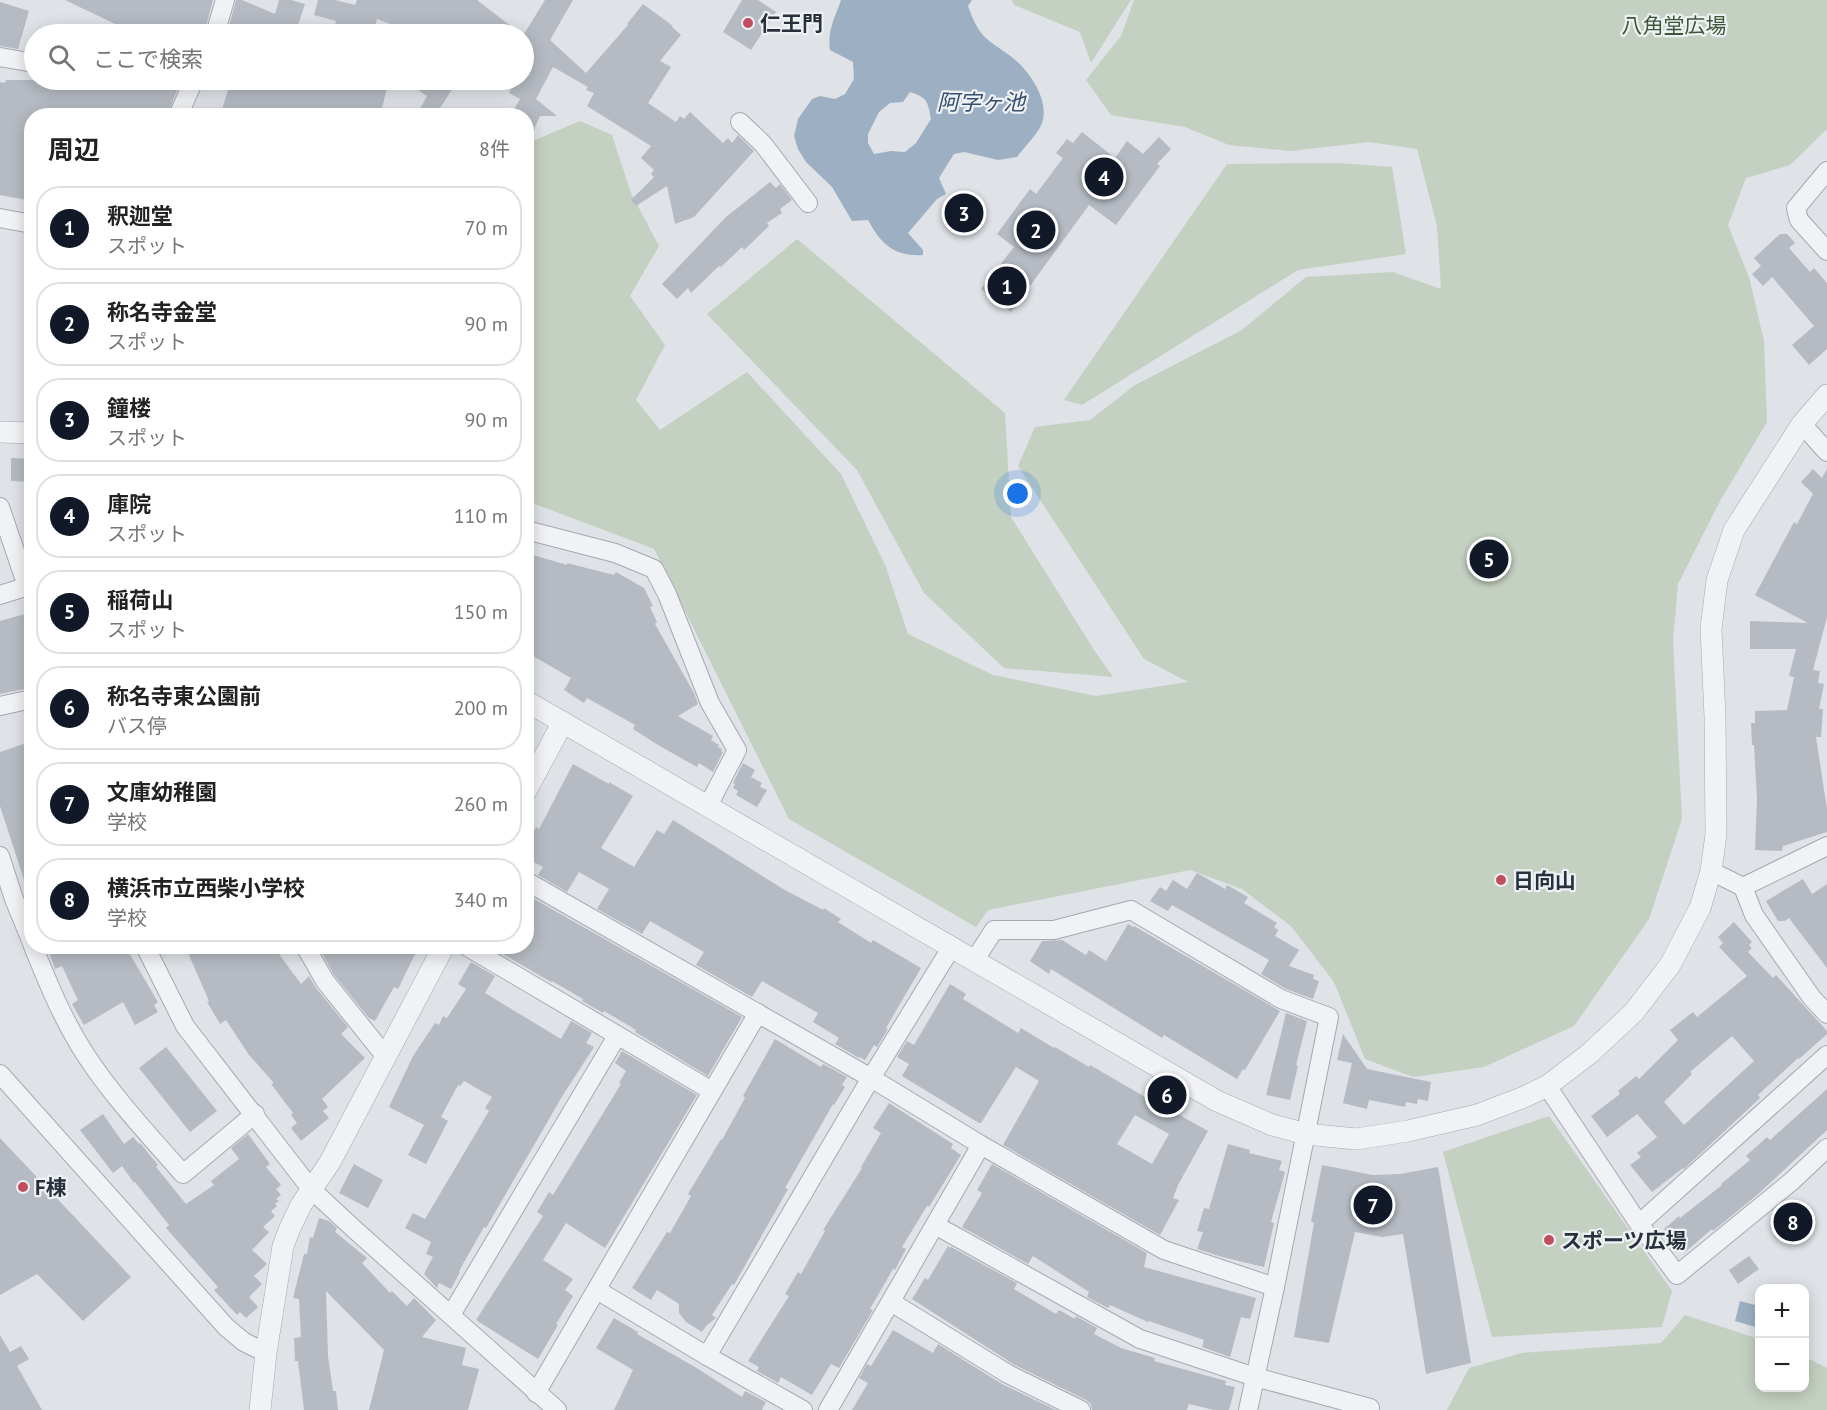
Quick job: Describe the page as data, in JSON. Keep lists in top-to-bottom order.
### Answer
{
  "water": ["阿字ヶ池"],
  "parks": ["八角堂広場"],
  "places": [
    "仁王門",
    "日向山",
    "F棟",
    "スポーツ広場"
  ],
  "page": {
    "search": "ここで検索",
    "heading": ["周辺", "8件"],
    "pins": [
      "4",
      "3",
      "2",
      "1",
      "5",
      "6",
      "7",
      "8"
    ],
    "list": [
      {
        "mark": "1",
        "name": "釈迦堂",
        "note": "スポット",
        "value": "70 m"
      },
      {
        "mark": "2",
        "name": "称名寺金堂",
        "note": "スポット",
        "value": "90 m"
      },
      {
        "mark": "3",
        "name": "鐘楼",
        "note": "スポット",
        "value": "90 m"
      },
      {
        "mark": "4",
        "name": "庫院",
        "note": "スポット",
        "value": "110 m"
      },
      {
        "mark": "5",
        "name": "稲荷山",
        "note": "スポット",
        "value": "150 m"
      },
      {
        "mark": "6",
        "name": "称名寺東公園前",
        "note": "バス停",
        "value": "200 m"
      },
      {
        "mark": "7",
        "name": "文庫幼稚園",
        "note": "学校",
        "value": "260 m"
      },
      {
        "mark": "8",
        "name": "横浜市立西柴小学校",
        "note": "学校",
        "value": "340 m"
      }
    ],
    "map_buttons": ["+", "−"]
  }
}
